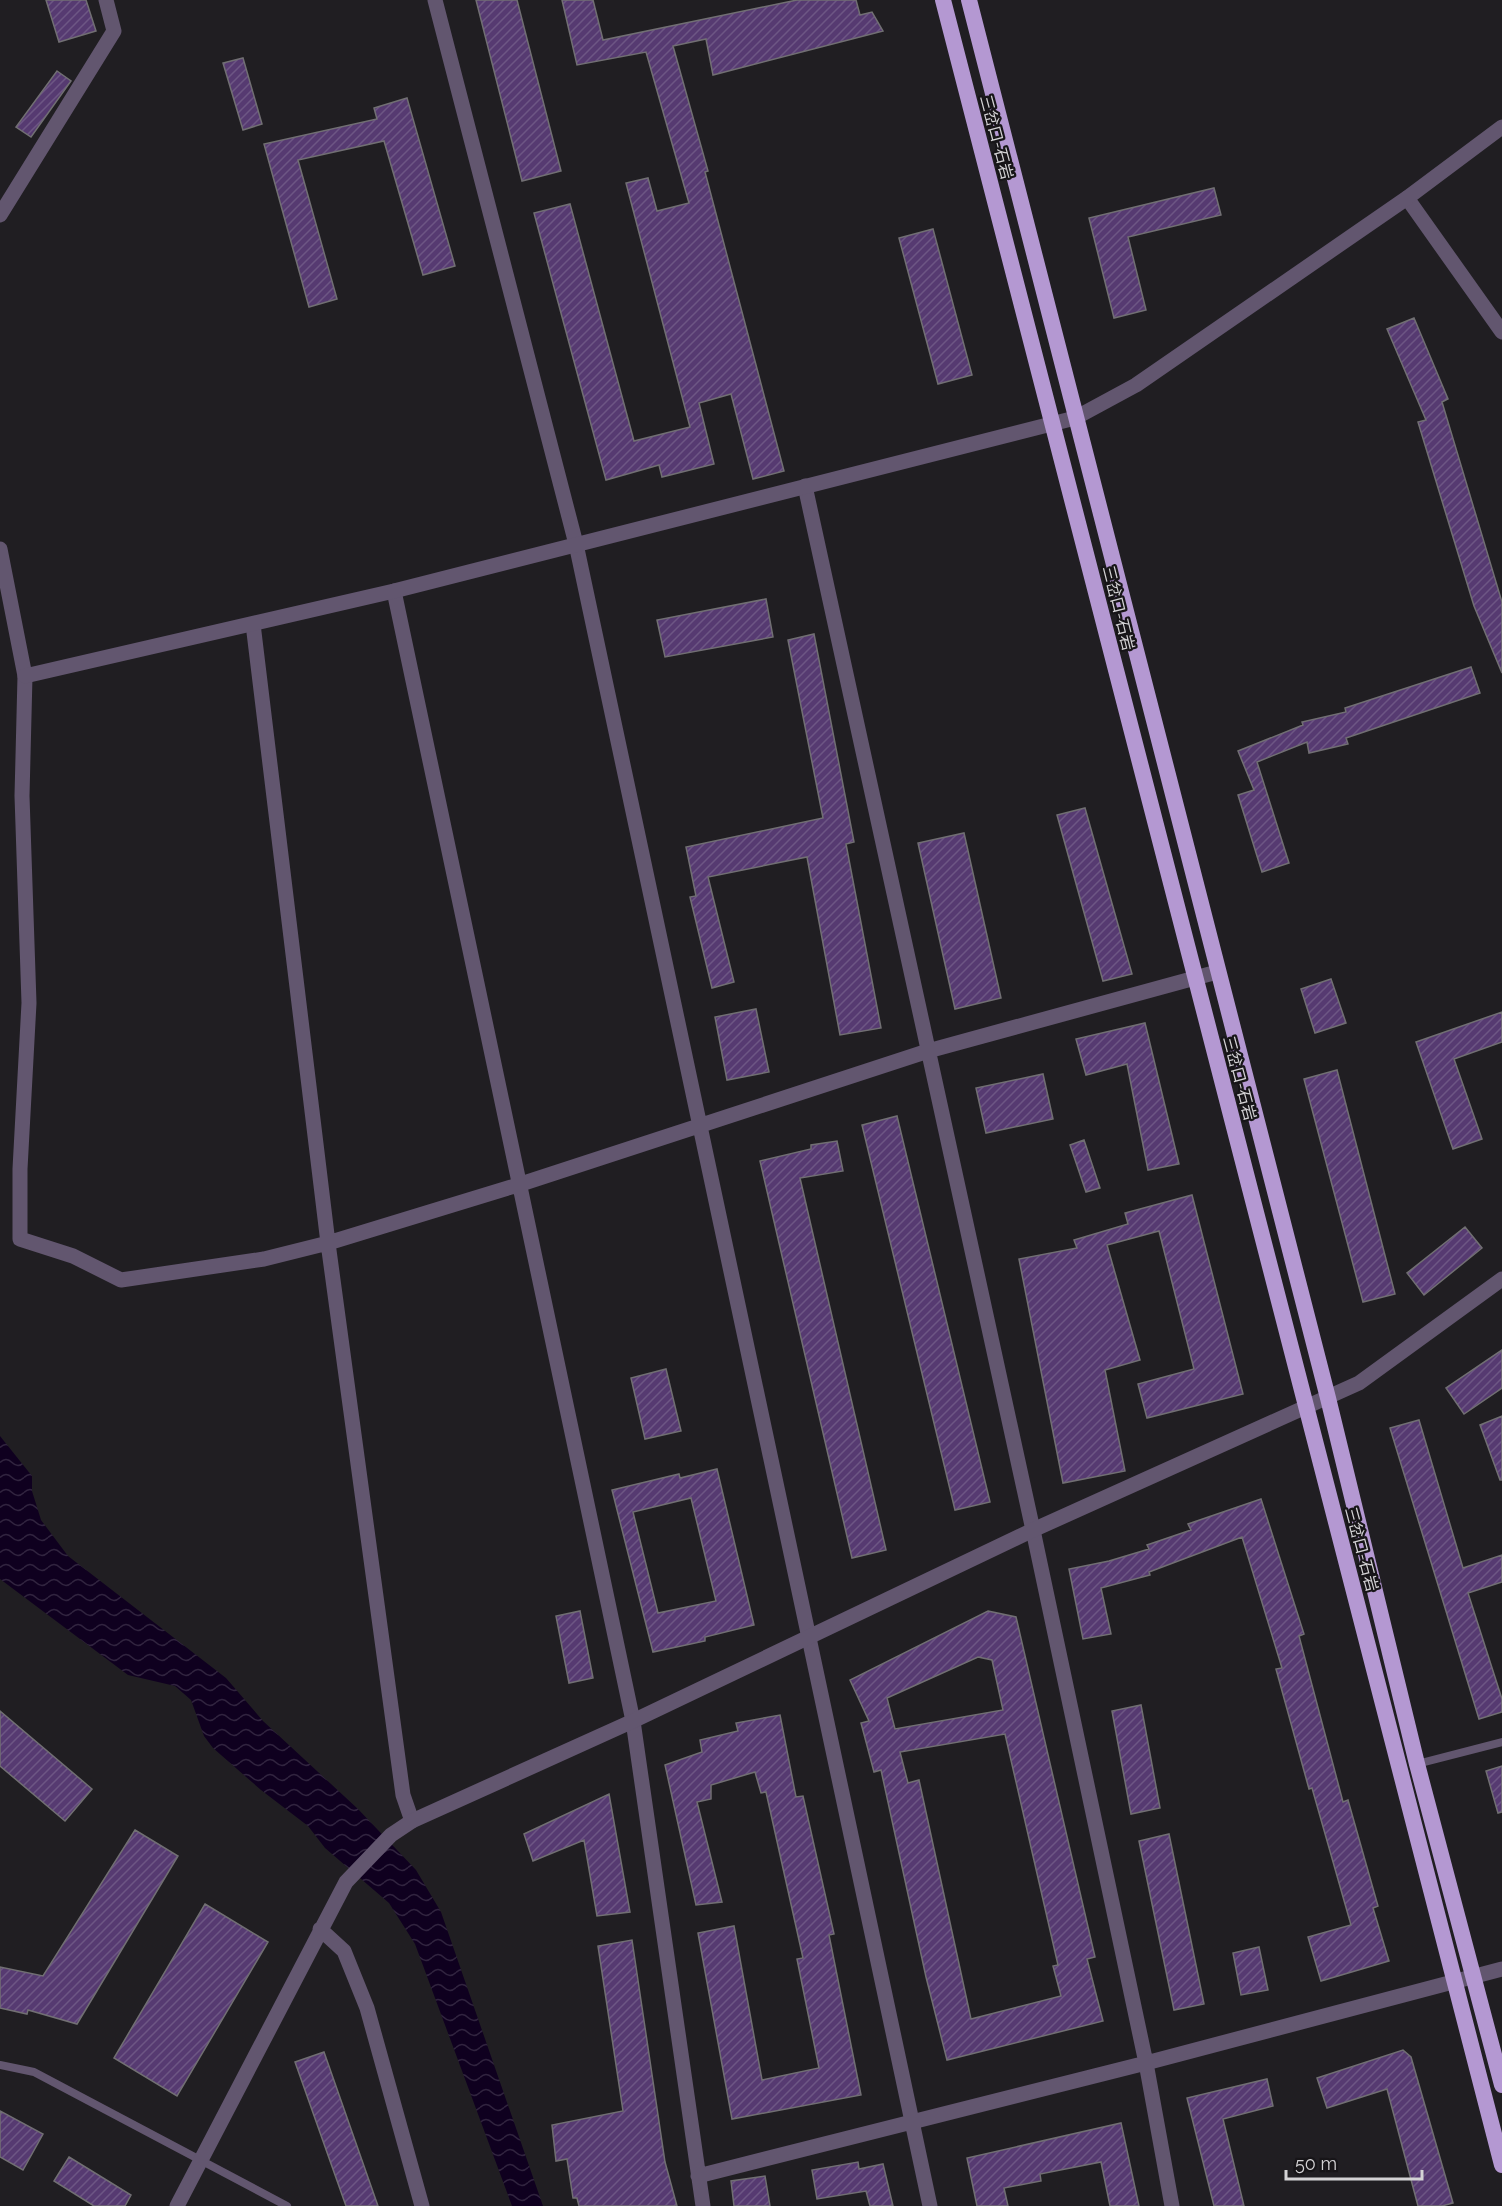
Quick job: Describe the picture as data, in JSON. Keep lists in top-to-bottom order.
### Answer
{
  "streets": {
    "highway": ["三岔口-石岩"]
  },
  "scale_bar": "50 m"
}
